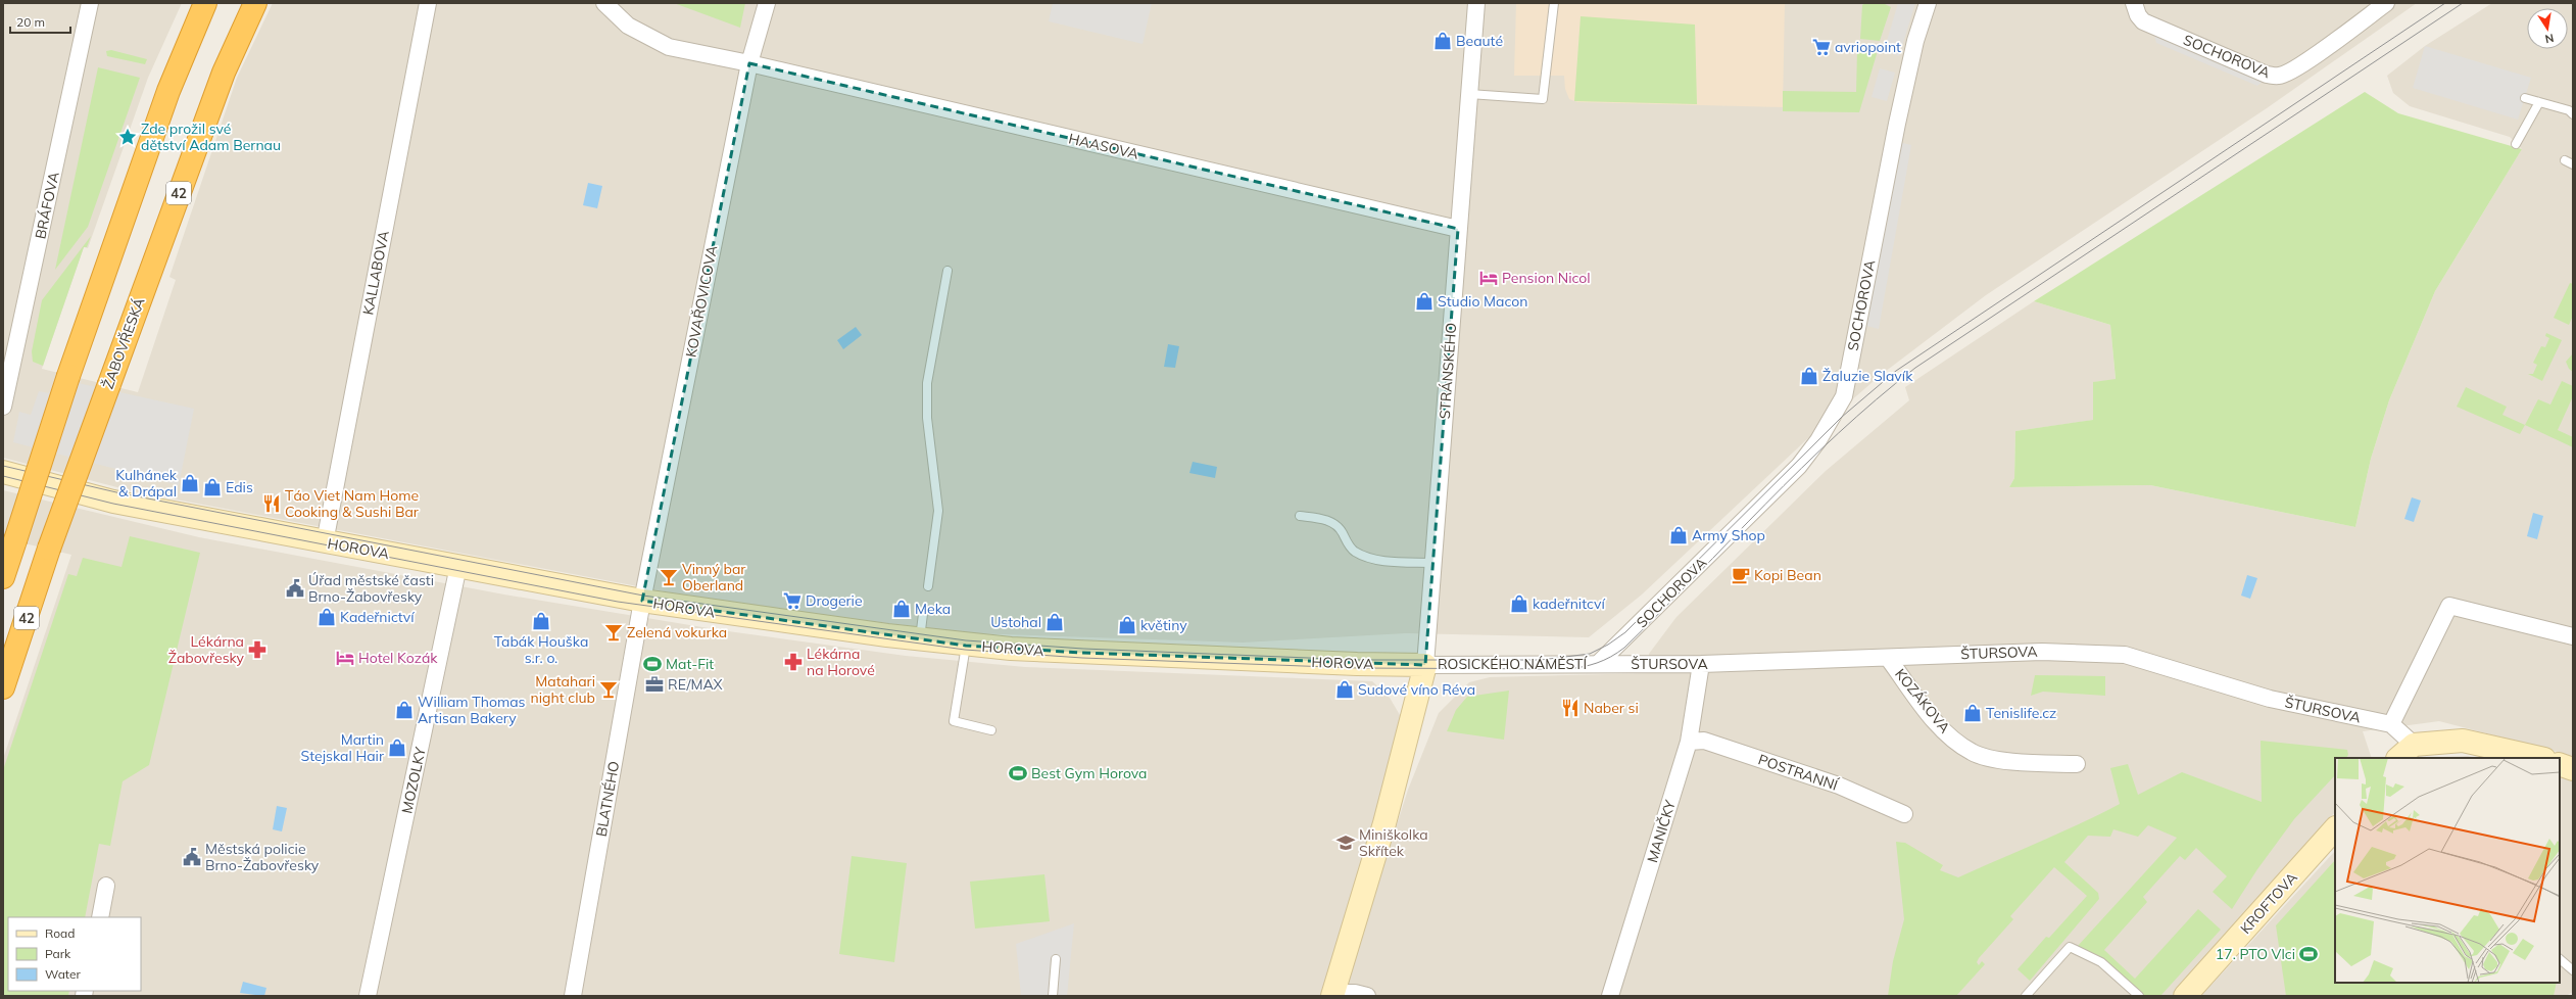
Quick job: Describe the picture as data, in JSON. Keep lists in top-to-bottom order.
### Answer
{
  "streets": {
    "highway": ["42", "ŽABOVŘESKÁ"],
    "street": [
      "SOCHOROVA",
      "HAASOVA",
      "BRÁFOVA",
      "KALLABOVA",
      "KOVAŘOVICOVA",
      "STRÁNSKÉHO",
      "HOROVA",
      "ŠTURSOVA",
      "ROSICKÉHO NÁMĚSTÍ",
      "KOZÁKOVA",
      "POSTRANNÍ",
      "MOZOLKY",
      "BLATNÉHO",
      "MANIČKY",
      "KROFTOVA"
    ]
  },
  "crossings": [
    ["SOCHOROVA", "ŠTURSOVA"],
    ["SOCHOROVA", "ROSICKÉHO NÁMĚSTÍ"],
    ["HAASOVA", "KOVAŘOVICOVA"],
    ["HAASOVA", "STRÁNSKÉHO"],
    ["KALLABOVA", "HOROVA"],
    ["KOVAŘOVICOVA", "HOROVA"],
    ["KOVAŘOVICOVA", "BLATNÉHO"],
    ["STRÁNSKÉHO", "HOROVA"],
    ["STRÁNSKÉHO", "ROSICKÉHO NÁMĚSTÍ"],
    ["HOROVA", "ROSICKÉHO NÁMĚSTÍ"],
    ["HOROVA", "MOZOLKY"],
    ["HOROVA", "BLATNÉHO"],
    ["ŠTURSOVA", "ROSICKÉHO NÁMĚSTÍ"],
    ["ŠTURSOVA", "KOZÁKOVA"],
    ["ŠTURSOVA", "MANIČKY"],
    ["POSTRANNÍ", "MANIČKY"]
  ],
  "places": {
    "shop": [
      "Beauté",
      "Studio Macon",
      "Žaluzie Slavík",
      "Kulhánek & Drápal",
      "Edis",
      "Army Shop",
      "kadeřnitcví",
      "Meka",
      "Kadeřnictví",
      "Tabák Houška s.r. o.",
      "Ustohal",
      "květiny",
      "Sudové víno Réva",
      "William Thomas Artisan Bakery",
      "Tenislife.cz",
      "Martin Stejskal Hair"
    ],
    "supermarket": ["avriopoint", "Drogerie"],
    "place": ["Zde prožil své dětství Adam Bernau"],
    "hotel": ["Pension Nicol", "Hotel Kozák"],
    "restaurant": ["Táo Viet Nam Home Cooking & Sushi Bar", "Naber si"],
    "cafe": ["Kopi Bean"],
    "bar": ["Vinný bar Oberland", "Zelená vokurka", "Matahari night club"],
    "public building": ["Úřad městské časti Brno-Žabovřesky", "Městská policie Brno-Žabovřesky"],
    "pharmacy": ["Lékárna Žabovřesky", "Lékárna na Horové"],
    "sports": ["Mat-Fit", "Best Gym Horova", "17. PTO Vlci"],
    "office": ["RE/MAX"],
    "school or university": ["Miniškolka Skřítek"]
  },
  "legend": ["Road", "Park", "Water"],
  "scale_bar": "20 m",
  "north": "bottom"
}
